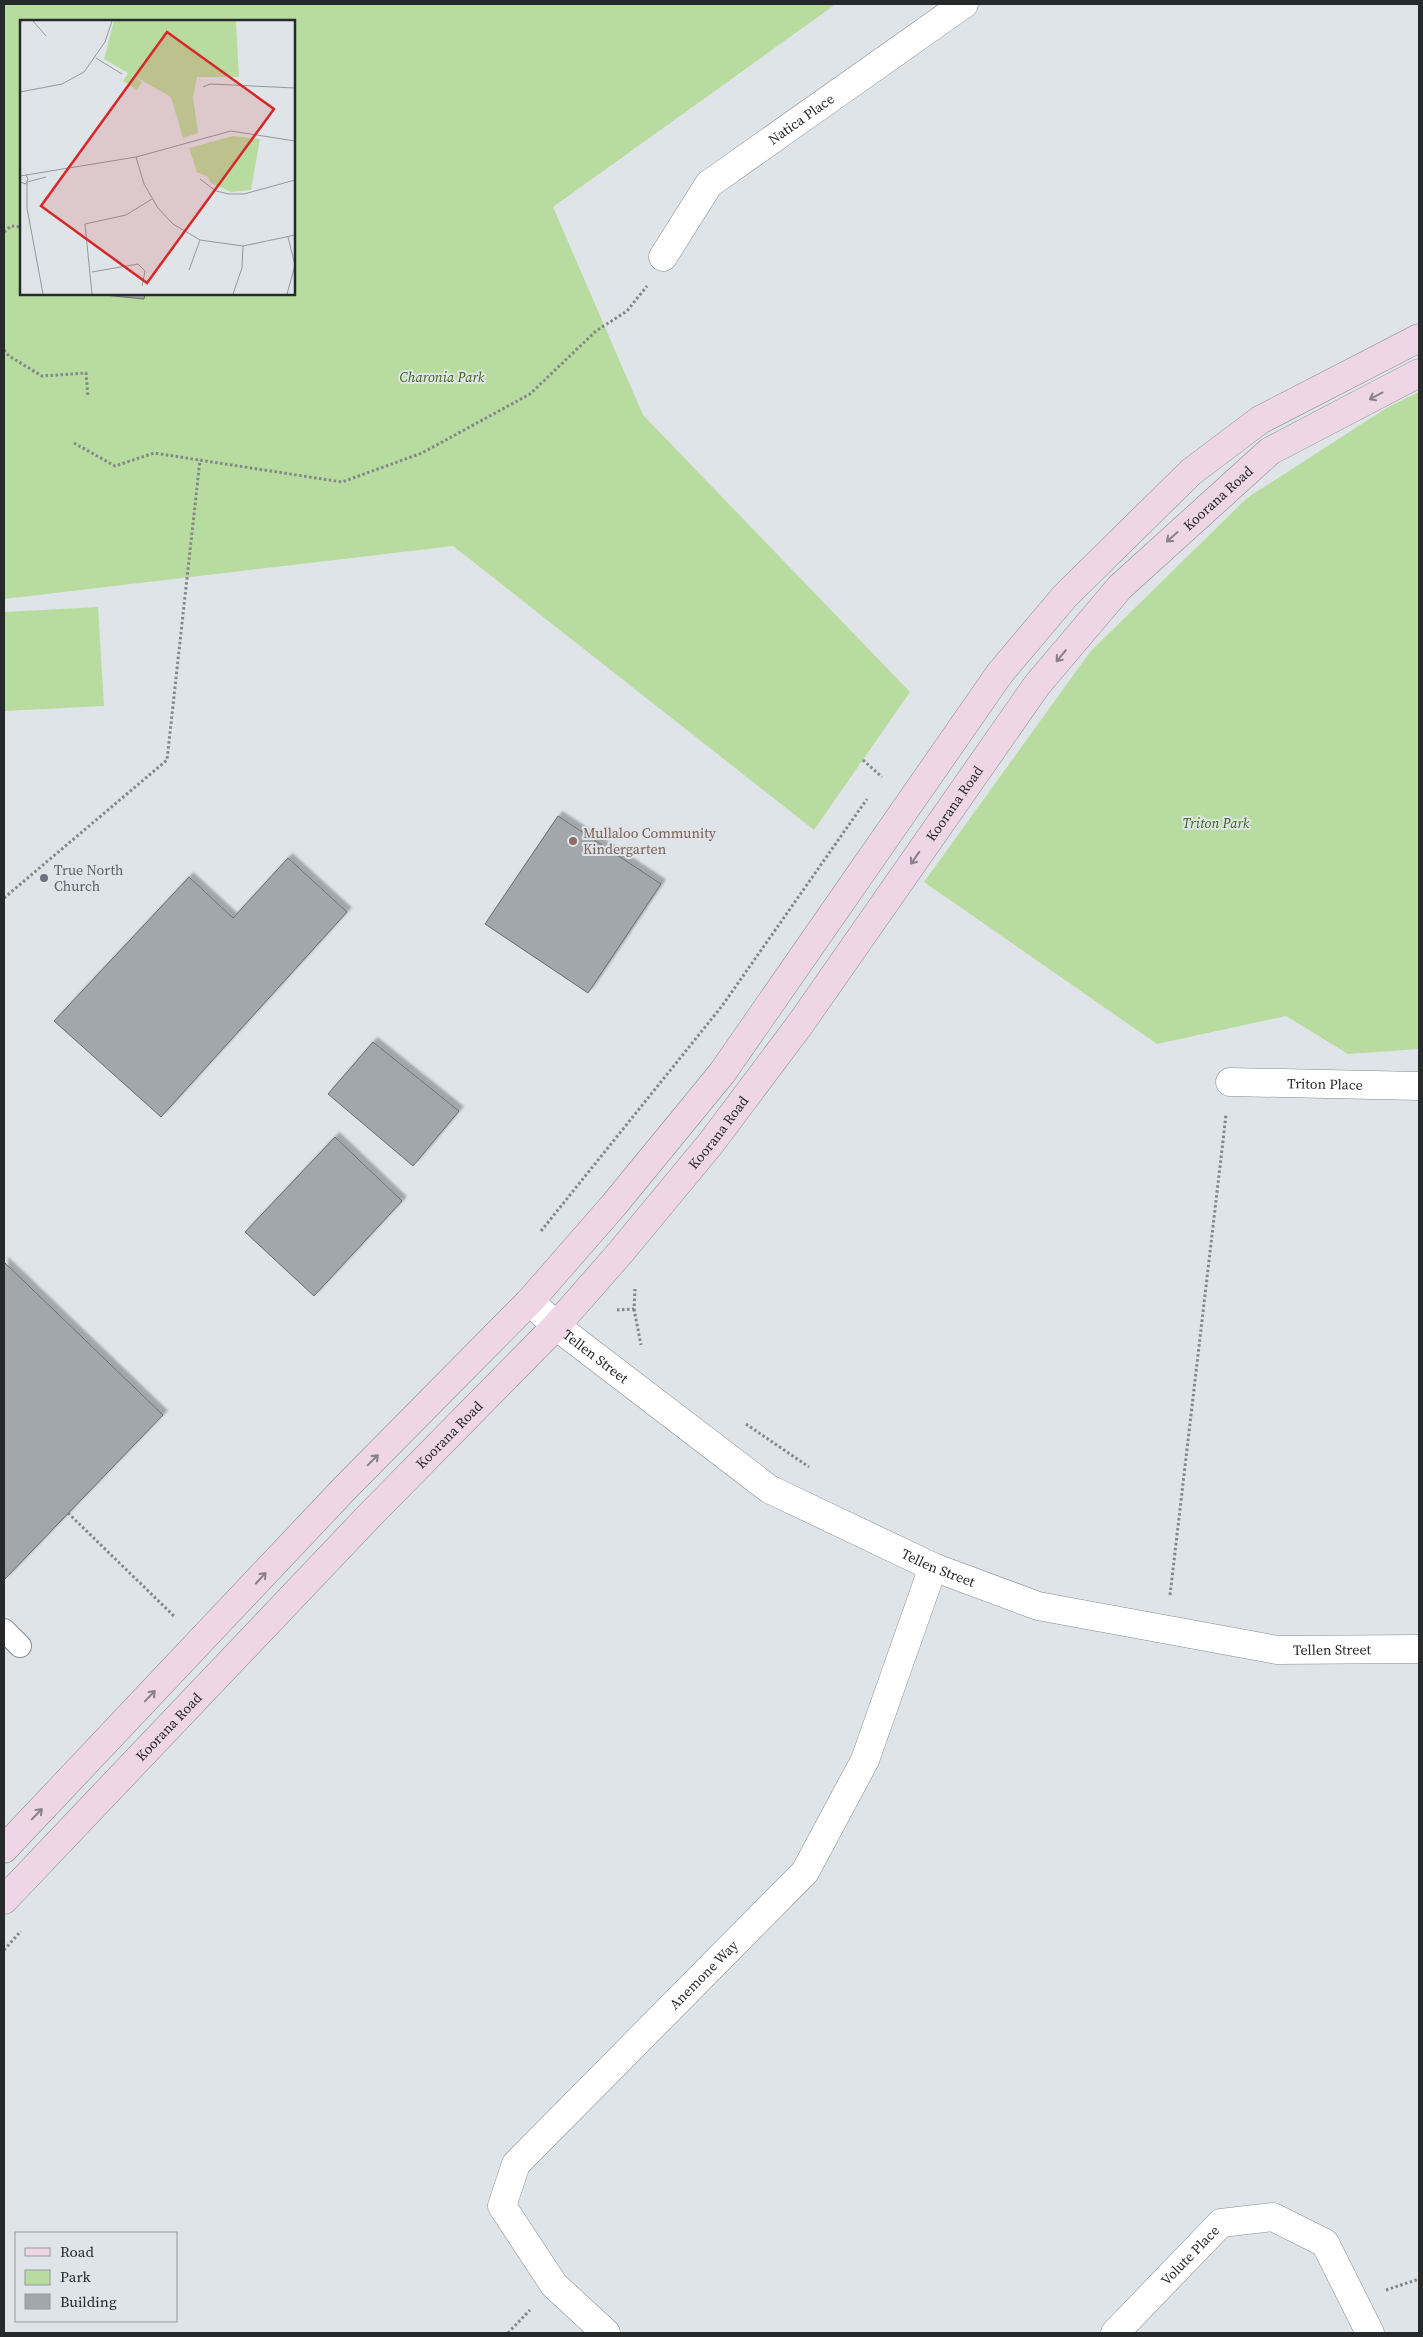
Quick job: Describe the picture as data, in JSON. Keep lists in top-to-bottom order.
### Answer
{
  "streets": {
    "street": [
      "Natica Place",
      "Koorana Road",
      "Triton Place",
      "Tellen Street",
      "Anemone Way",
      "Volute Place"
    ]
  },
  "crossings": [
    ["Koorana Road", "Tellen Street"],
    ["Tellen Street", "Anemone Way"]
  ],
  "parks": ["Charonia Park", "Triton Park"],
  "places": ["Mullaloo Community Kindergarten", "True North Church"],
  "legend": ["Road", "Park", "Building"]
}
